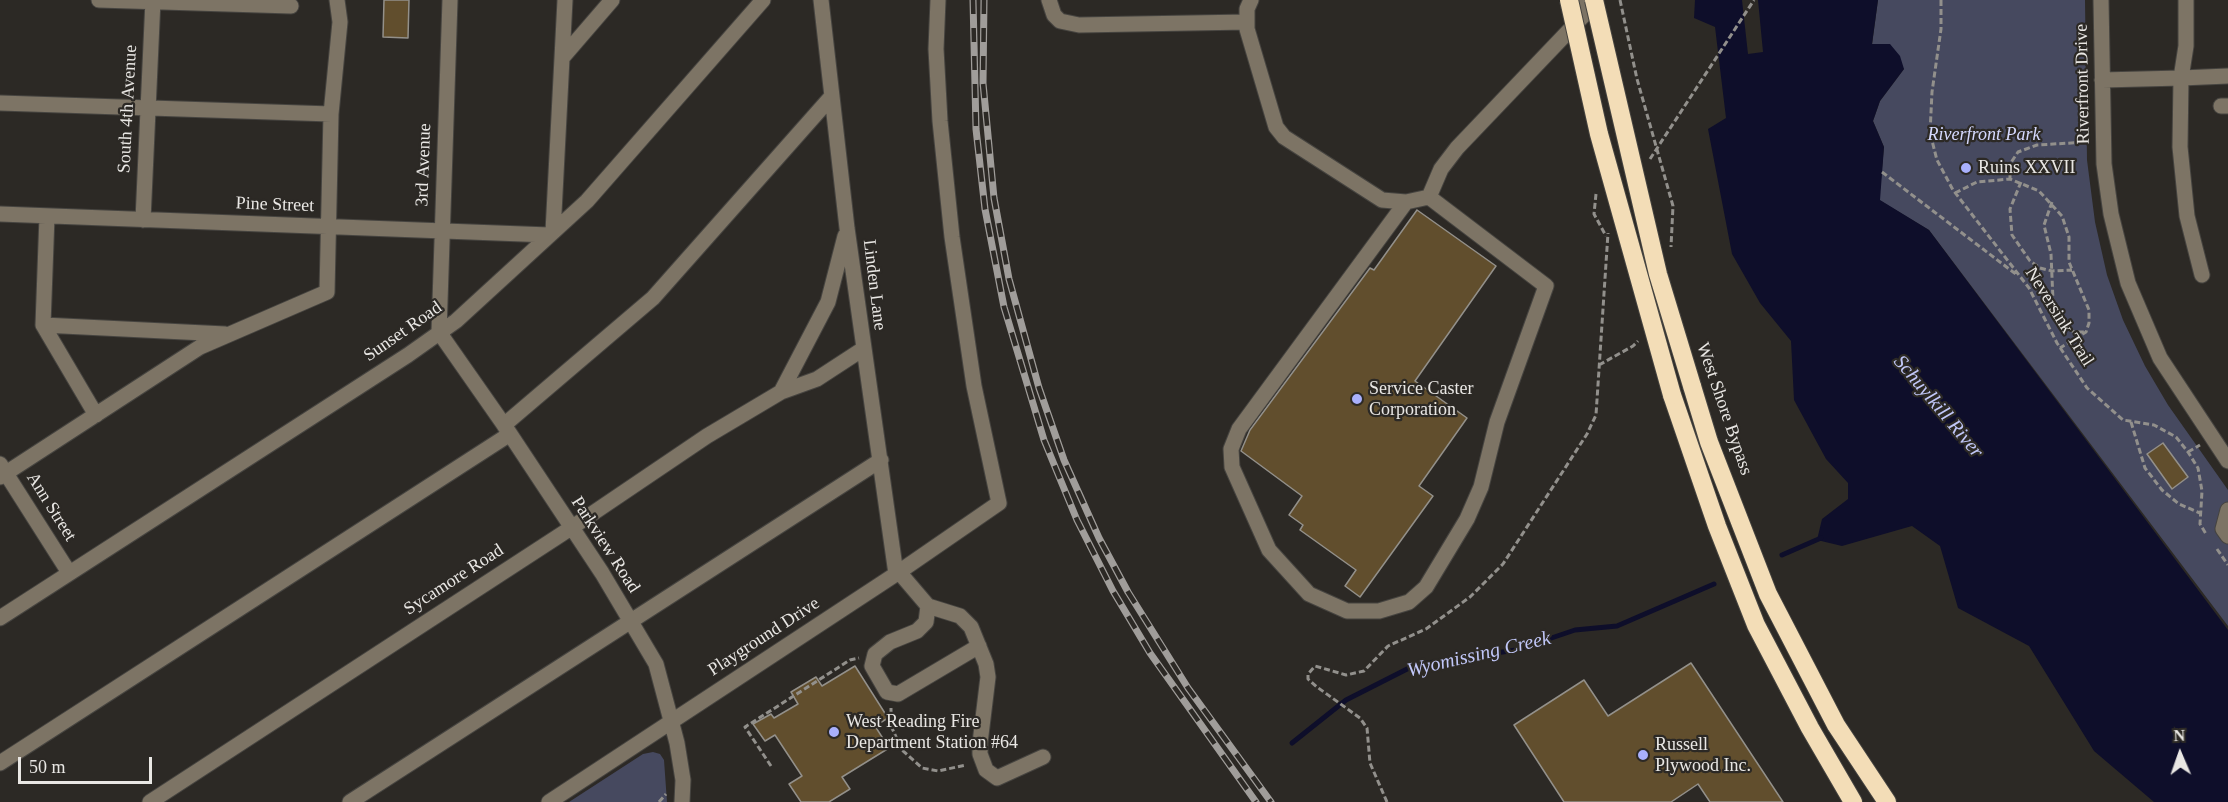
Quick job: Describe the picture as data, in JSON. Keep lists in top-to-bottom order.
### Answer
{
  "streets": {
    "highway": ["West Shore Bypass"],
    "street": [
      "Riverfront Drive",
      "South 4th Avenue",
      "3rd Avenue",
      "Pine Street",
      "Linden Lane",
      "Sunset Road",
      "Ann Street",
      "Parkview Road",
      "Sycamore Road",
      "Playground Drive"
    ],
    "path": ["Neversink Trail"]
  },
  "crossings": [
    ["South 4th Avenue", "Pine Street"],
    ["3rd Avenue", "Pine Street"],
    ["3rd Avenue", "Sunset Road"],
    ["3rd Avenue", "Parkview Road"],
    ["Pine Street", "Sunset Road"],
    ["Linden Lane", "Sycamore Road"],
    ["Linden Lane", "Playground Drive"],
    ["Sunset Road", "Ann Street"],
    ["Sunset Road", "Parkview Road"],
    ["Parkview Road", "Sycamore Road"],
    ["Parkview Road", "Playground Drive"]
  ],
  "water": ["Schuylkill River", "Wyomissing Creek"],
  "parks": ["Riverfront Park"],
  "places": [
    "Ruins XXVII",
    "Service Caster Corporation",
    "West Reading Fire Department Station #64",
    "Russell Plywood Inc."
  ],
  "scale_bar": "50 m",
  "north": "top"
}
